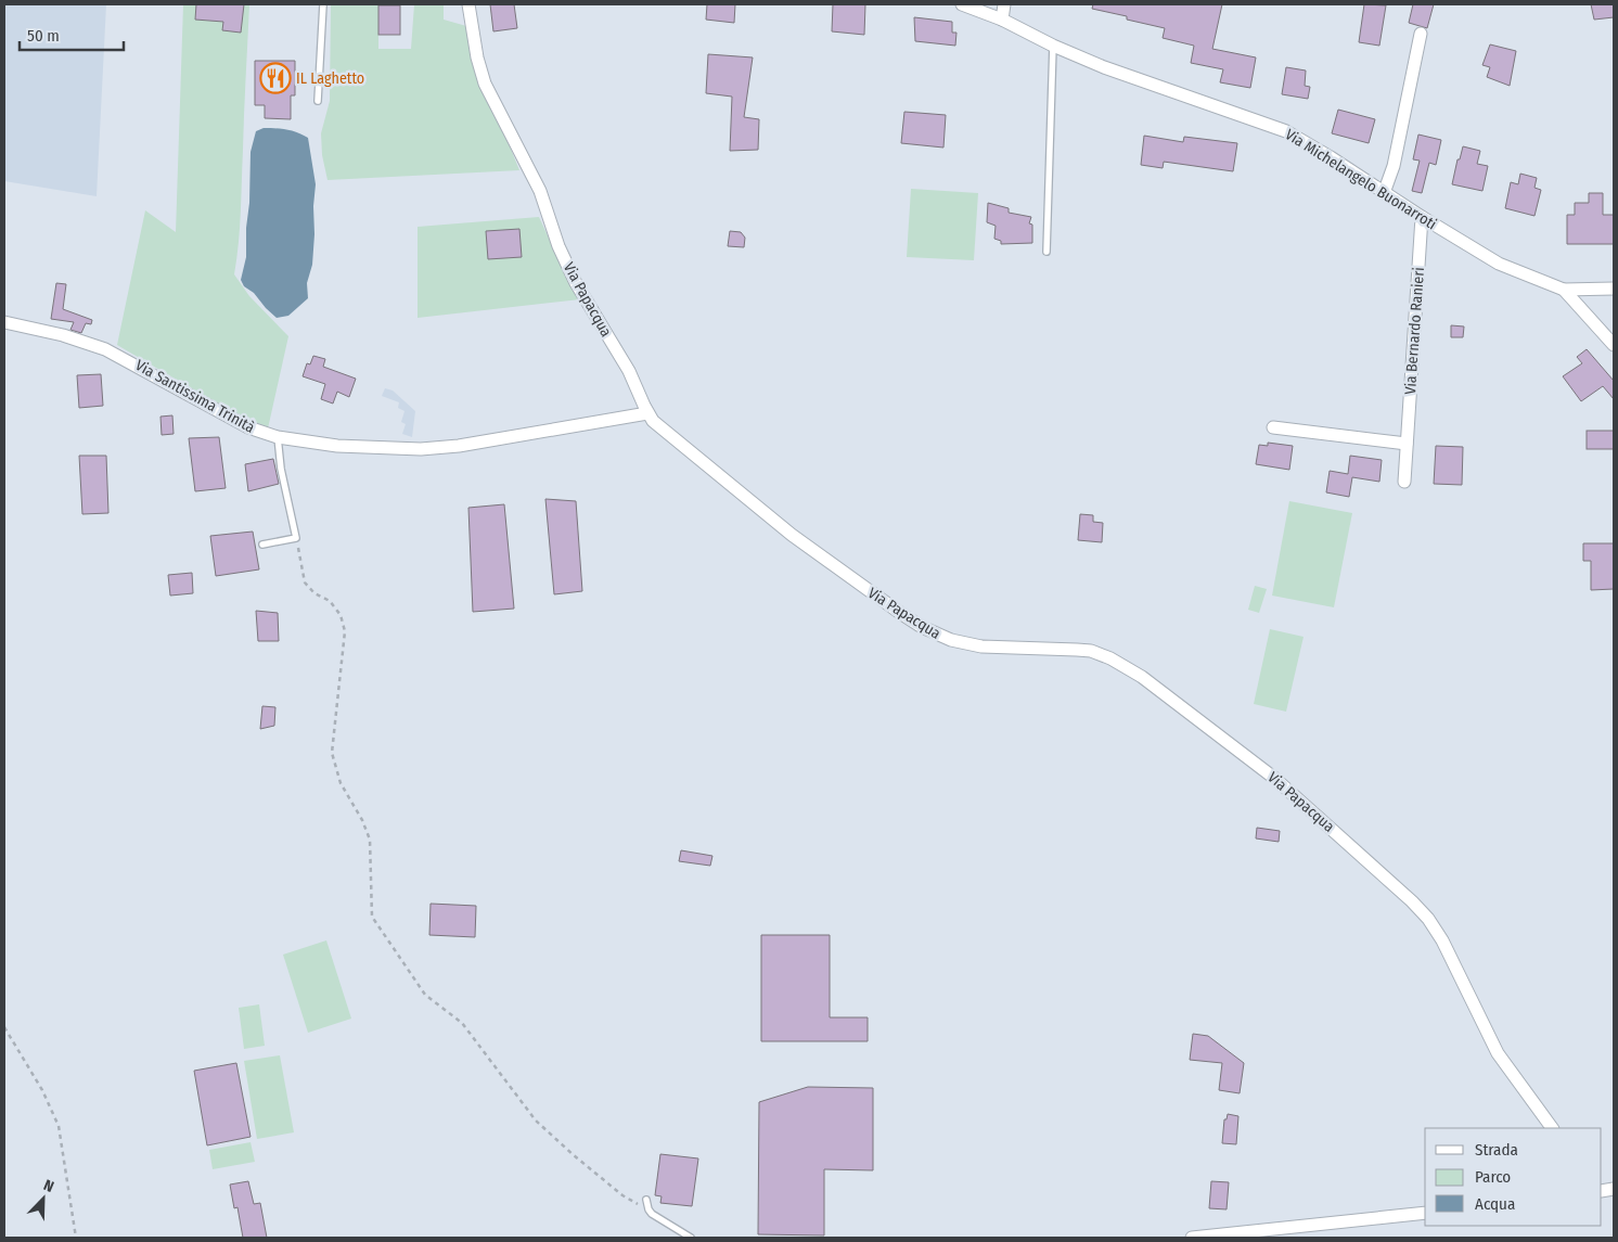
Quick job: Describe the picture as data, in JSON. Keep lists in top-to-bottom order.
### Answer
{
  "streets": {
    "street": [
      "Via Michelangelo Buonarroti",
      "Via Papacqua",
      "Via Bernardo Ranieri",
      "Via Santissima Trinità"
    ]
  },
  "crossings": [
    ["Via Michelangelo Buonarroti", "Via Bernardo Ranieri"],
    ["Via Papacqua", "Via Santissima Trinità"]
  ],
  "places": {
    "restaurant": ["IL Laghetto"]
  },
  "legend": ["Strada", "Parco", "Acqua"],
  "scale_bar": "50 m",
  "north": "top right"
}
